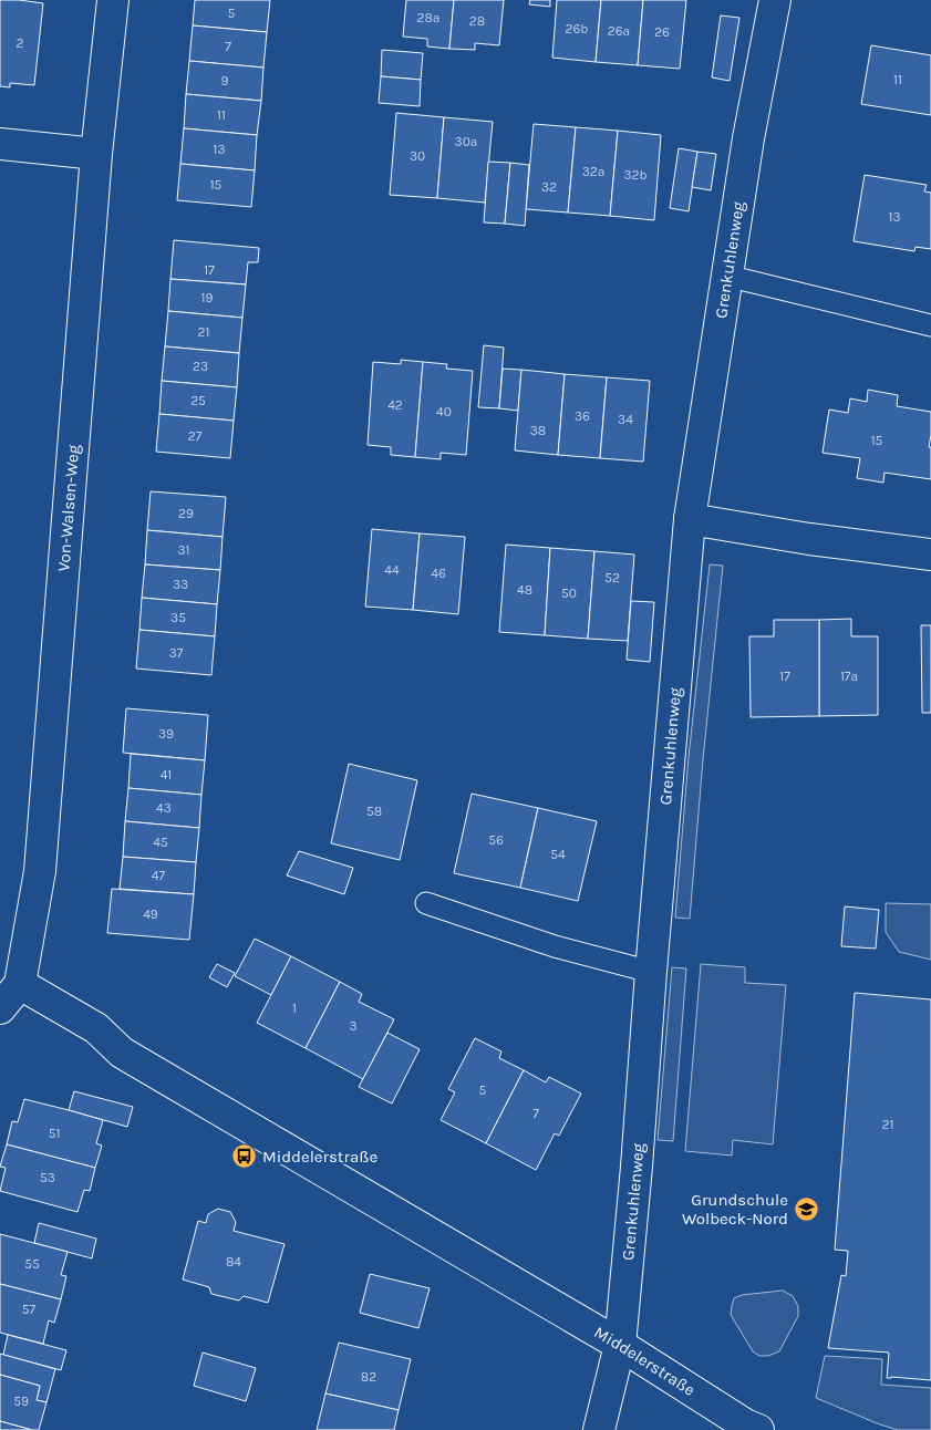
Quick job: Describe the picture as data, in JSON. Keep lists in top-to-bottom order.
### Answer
{
  "streets": {
    "street": ["Grenkuhlenweg", "Von-Walsen-Weg", "Middelerstraße"]
  },
  "crossings": [
    ["Grenkuhlenweg", "Middelerstraße"],
    ["Von-Walsen-Weg", "Middelerstraße"]
  ],
  "places": {
    "bus stop": ["Middelerstraße"],
    "school or university": ["Grundschule Wolbeck-Nord"]
  },
  "house_numbers": [
    "5",
    "28a",
    "28",
    "26b",
    "26a",
    "26",
    "2",
    "7",
    "11",
    "9",
    "11",
    "30a",
    "13",
    "30",
    "32a",
    "32b",
    "15",
    "32",
    "13",
    "17",
    "19",
    "21",
    "23",
    "25",
    "42",
    "40",
    "36",
    "34",
    "38",
    "27",
    "15",
    "29",
    "31",
    "44",
    "46",
    "52",
    "33",
    "48",
    "50",
    "35",
    "37",
    "17",
    "17a",
    "39",
    "41",
    "43",
    "58",
    "56",
    "45",
    "54",
    "47",
    "49",
    "1",
    "3",
    "5",
    "7",
    "21",
    "51",
    "53",
    "84",
    "55",
    "57",
    "82",
    "59"
  ]
}
